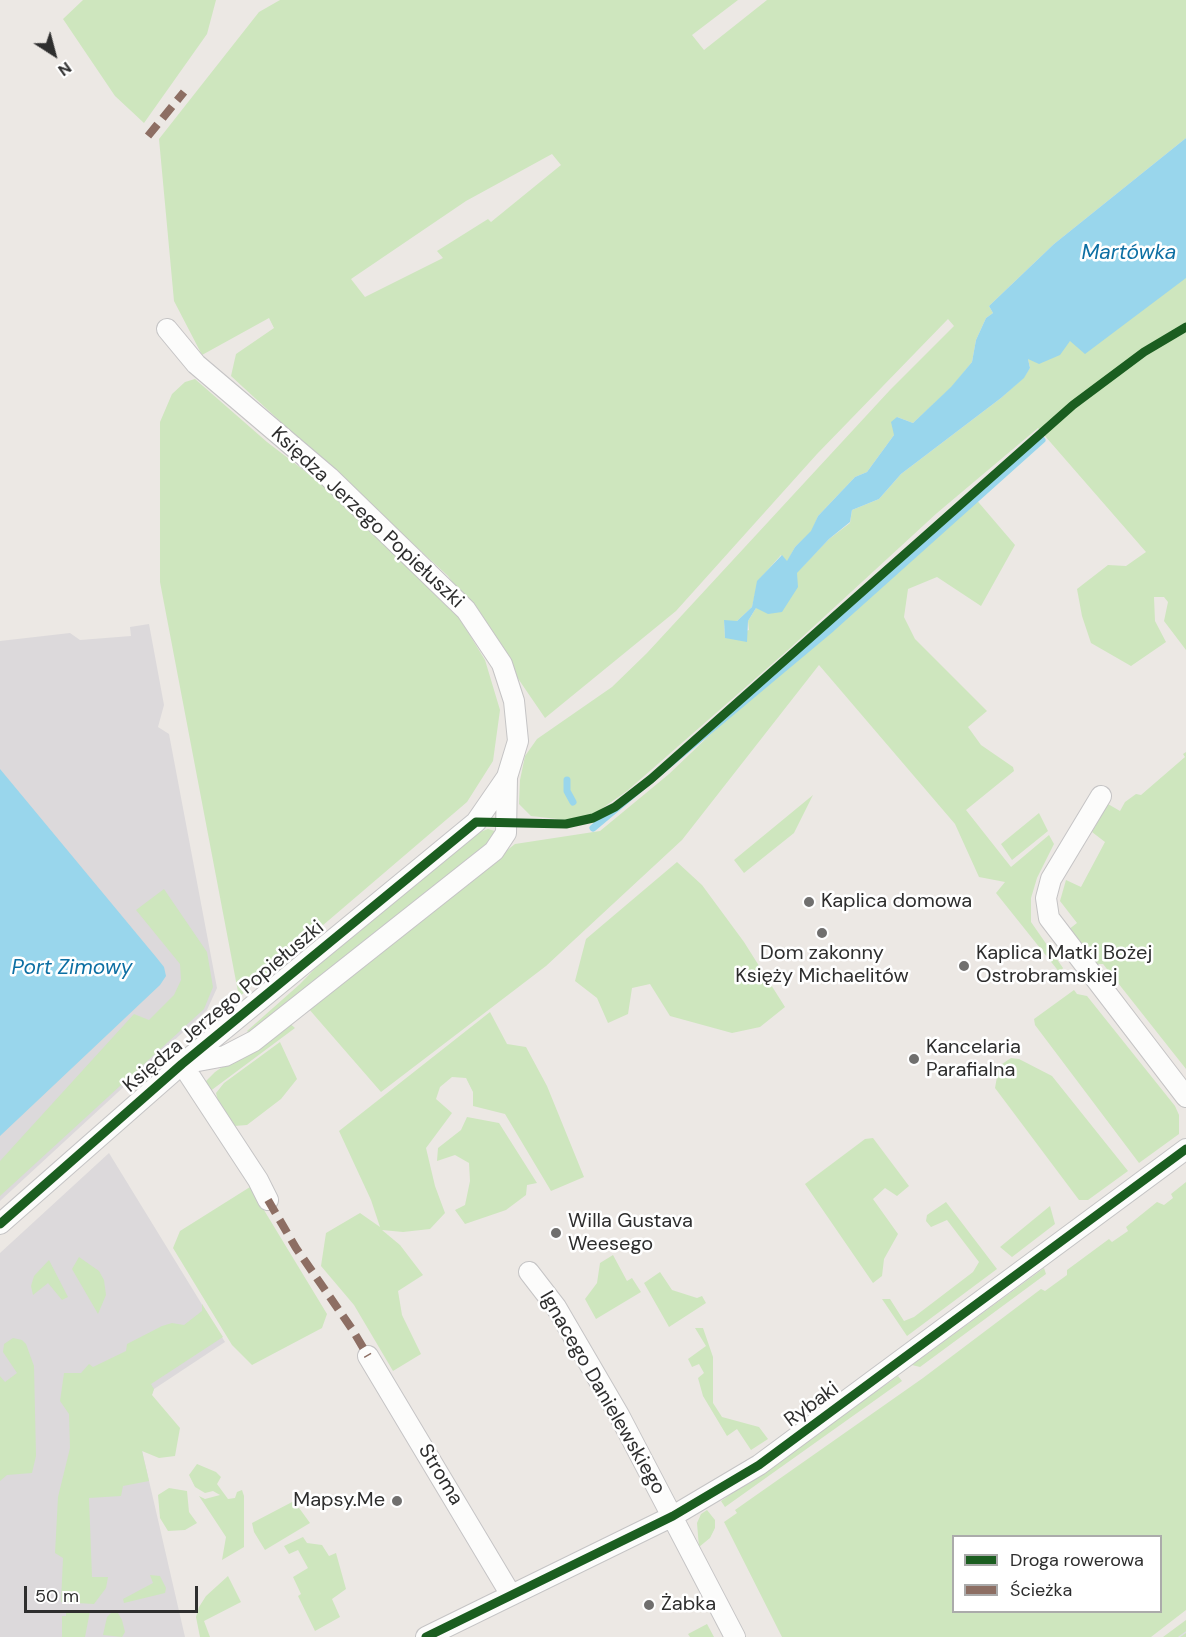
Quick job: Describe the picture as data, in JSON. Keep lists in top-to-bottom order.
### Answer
{
  "streets": {
    "street": [
      "Księdza Jerzego Popiełuszki",
      "Ignacego Danielewskiego",
      "Rybaki",
      "Stroma"
    ]
  },
  "crossings": [
    ["Ignacego Danielewskiego", "Rybaki"],
    ["Rybaki", "Stroma"]
  ],
  "water": ["Martówka", "Port Zimowy"],
  "places": [
    "Kaplica domowa",
    "Dom zakonny Księży Michaelitów",
    "Kaplica Matki Bożej Ostrobramskiej",
    "Kancelaria Parafialna",
    "Willa Gustava Weesego",
    "Mapsy.Me",
    "Żabka"
  ],
  "legend": ["Droga rowerowa", "Ścieżka"],
  "scale_bar": "50 m",
  "north": "bottom right"
}
